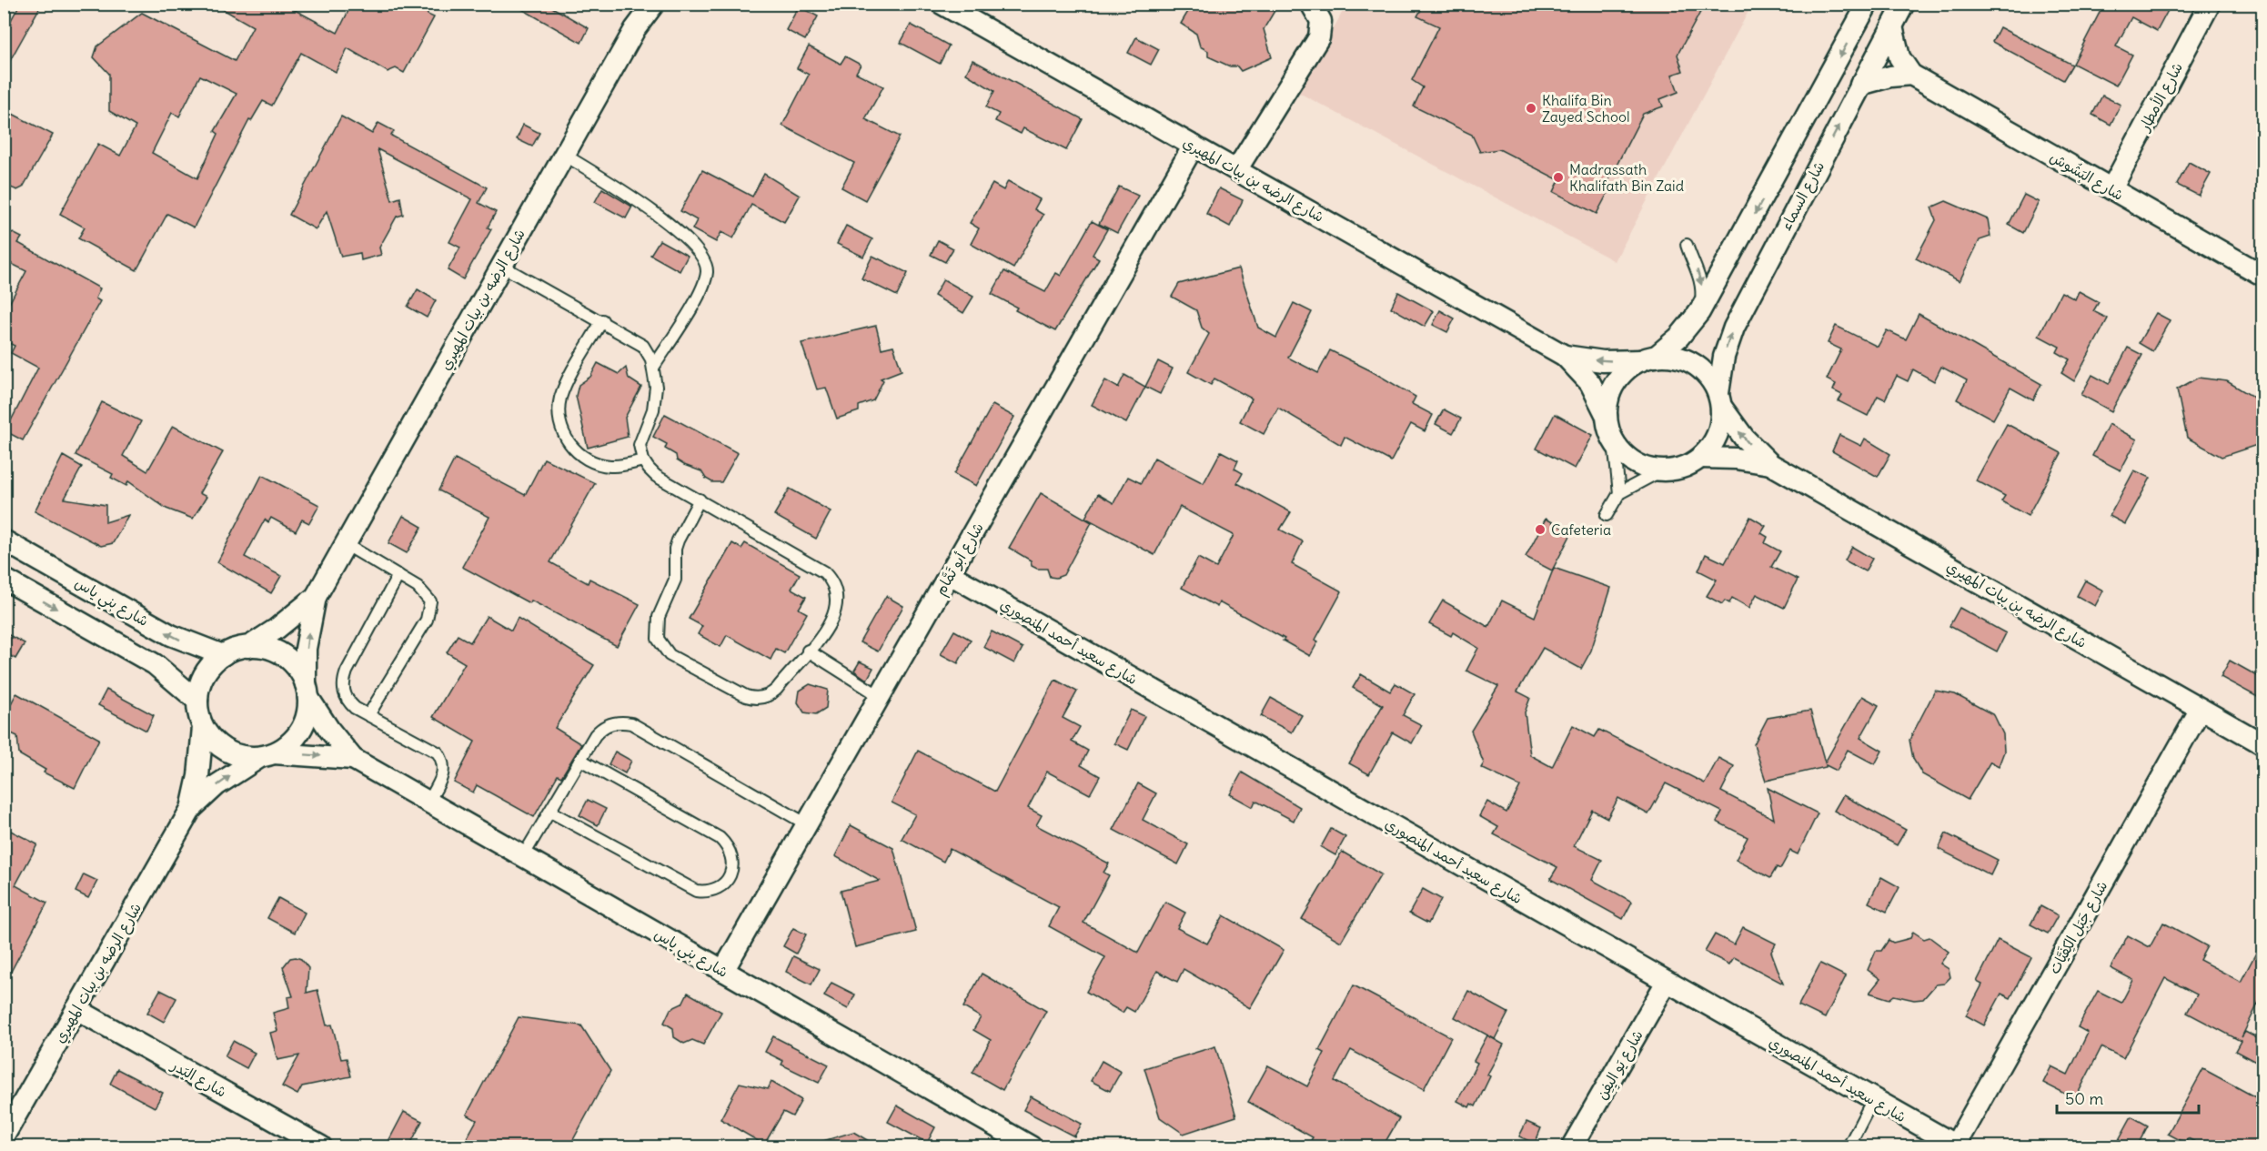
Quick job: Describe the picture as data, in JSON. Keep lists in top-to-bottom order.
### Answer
{
  "streets": {
    "street": [
      "شارع الأمطار",
      "شارع البَشُوش",
      "شارع الرضه بن بيات المهيري",
      "شارع السماء",
      "شارع أبو تَمَّام",
      "شارع بني ياس",
      "شارع سعيد أحمد المنصوري",
      "شارع جَبَل الكِفَيَّات",
      "شارع يَو اليِفِن",
      "شارع البَدر"
    ]
  },
  "crossings": [
    ["شارع الأمطار", "شارع البَشُوش"],
    ["شارع الرضه بن بيات المهيري", "شارع السماء"],
    ["شارع الرضه بن بيات المهيري", "شارع أبو تَمَّام"],
    ["شارع الرضه بن بيات المهيري", "شارع بني ياس"],
    ["شارع الرضه بن بيات المهيري", "شارع جَبَل الكِفَيَّات"],
    ["شارع الرضه بن بيات المهيري", "شارع البَدر"],
    ["شارع أبو تَمَّام", "شارع بني ياس"],
    ["شارع أبو تَمَّام", "شارع سعيد أحمد المنصوري"],
    ["شارع سعيد أحمد المنصوري", "شارع جَبَل الكِفَيَّات"],
    ["شارع سعيد أحمد المنصوري", "شارع يَو اليِفِن"]
  ],
  "places": ["Khalifa Bin Zayed School", "Madrassath Khalifath Bin Zaid", "Cafeteria"],
  "scale_bar": "50 m"
}
